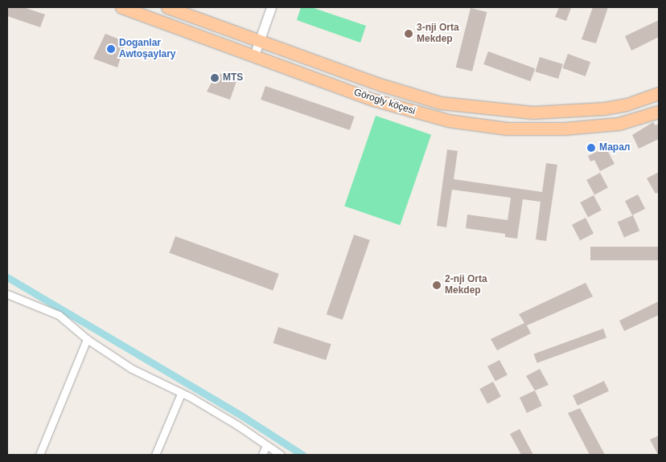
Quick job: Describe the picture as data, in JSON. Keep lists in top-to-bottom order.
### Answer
{
  "streets": {
    "main road": ["Görogly köçesi"]
  },
  "places": [
    "3-nji Orta Mekdep",
    "Doganlar Awtoşaylary",
    "MTS",
    "Марал",
    "2-nji Orta Mekdep"
  ]
}
